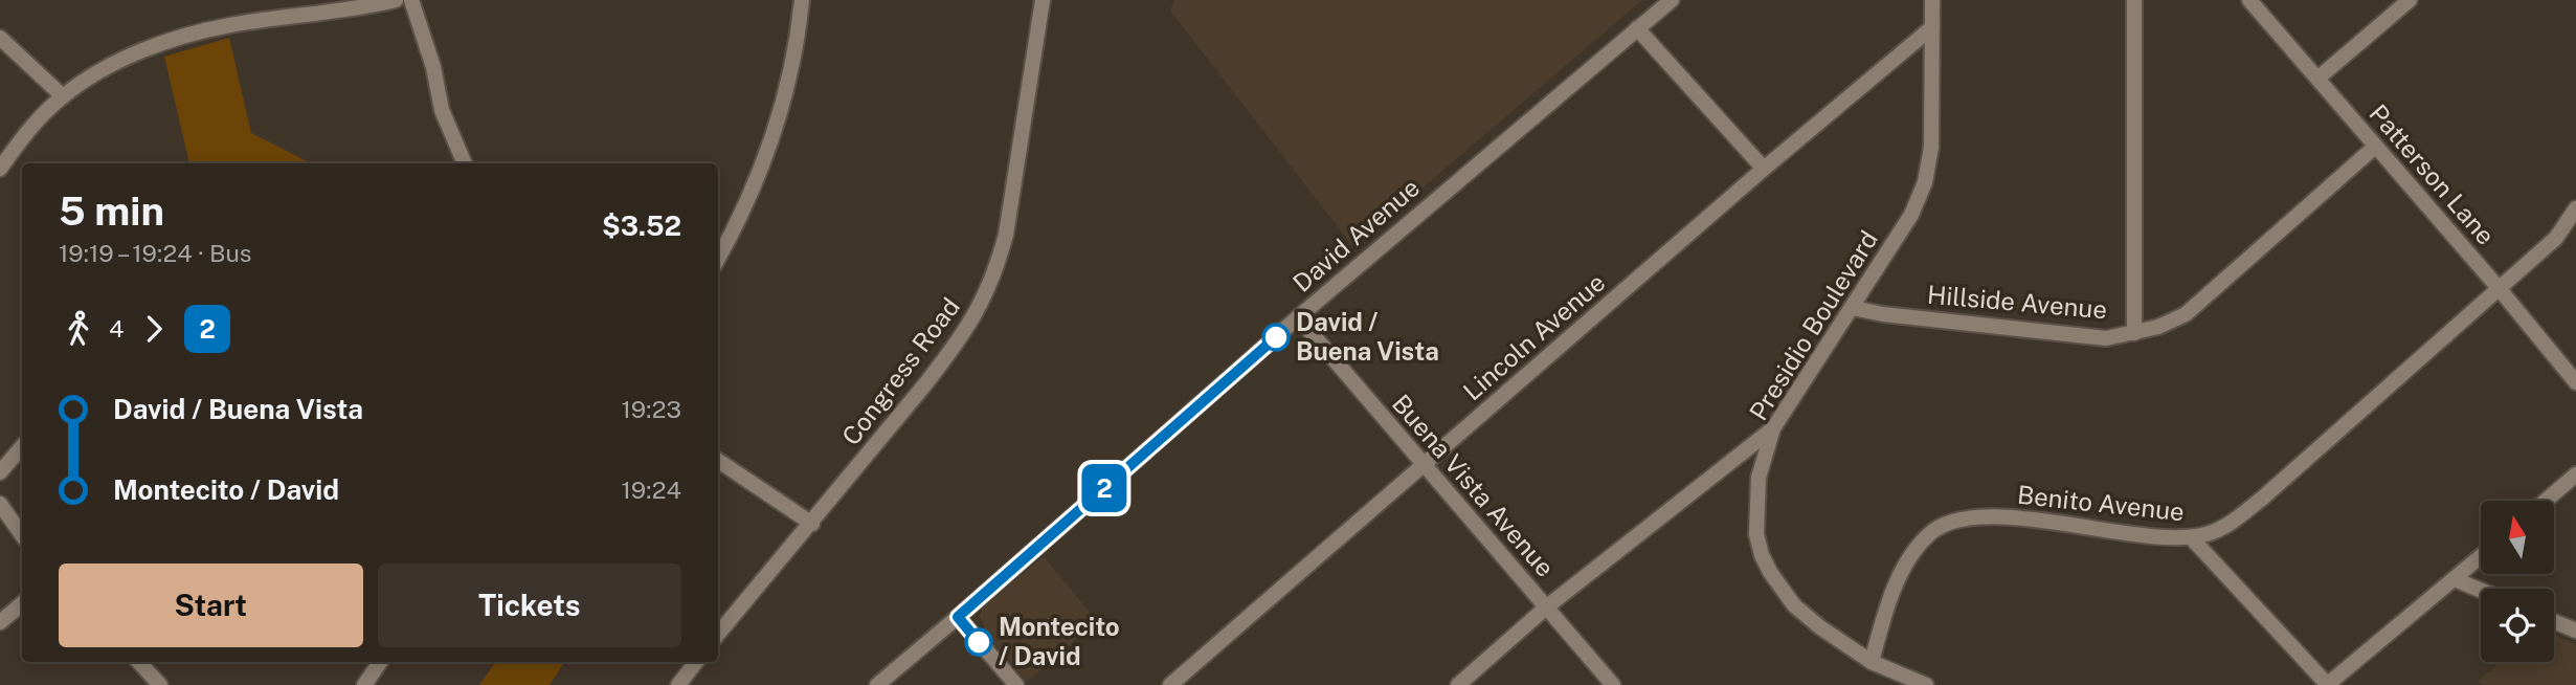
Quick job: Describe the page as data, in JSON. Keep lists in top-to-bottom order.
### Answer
{
  "streets": {
    "street": [
      "Patterson Lane",
      "David Avenue",
      "Hillside Avenue",
      "Presidio Boulevard",
      "Lincoln Avenue",
      "Congress Road",
      "Buena Vista Avenue",
      "Benito Avenue"
    ]
  },
  "crossings": [
    ["Patterson Lane", "Hillside Avenue"],
    ["Patterson Lane", "Benito Avenue"],
    ["David Avenue", "Buena Vista Avenue"],
    ["Hillside Avenue", "Presidio Boulevard"],
    ["Presidio Boulevard", "Lincoln Avenue"],
    ["Presidio Boulevard", "Benito Avenue"],
    ["Lincoln Avenue", "Buena Vista Avenue"]
  ],
  "places": ["David / Buena Vista", "Montecito / David"],
  "lines": ["bus line 2"],
  "north": "top",
  "page": {
    "on_map": "2",
    "heading": ["5 min", "19:19 – 19:24 · Bus", "$3.52"],
    "legs": ["4", "2"],
    "list": [
      {
        "name": "David / Buena Vista",
        "value": "19:23"
      },
      {
        "name": "Montecito / David",
        "value": "19:24"
      }
    ],
    "buttons": ["Start", "Tickets"]
  }
}
